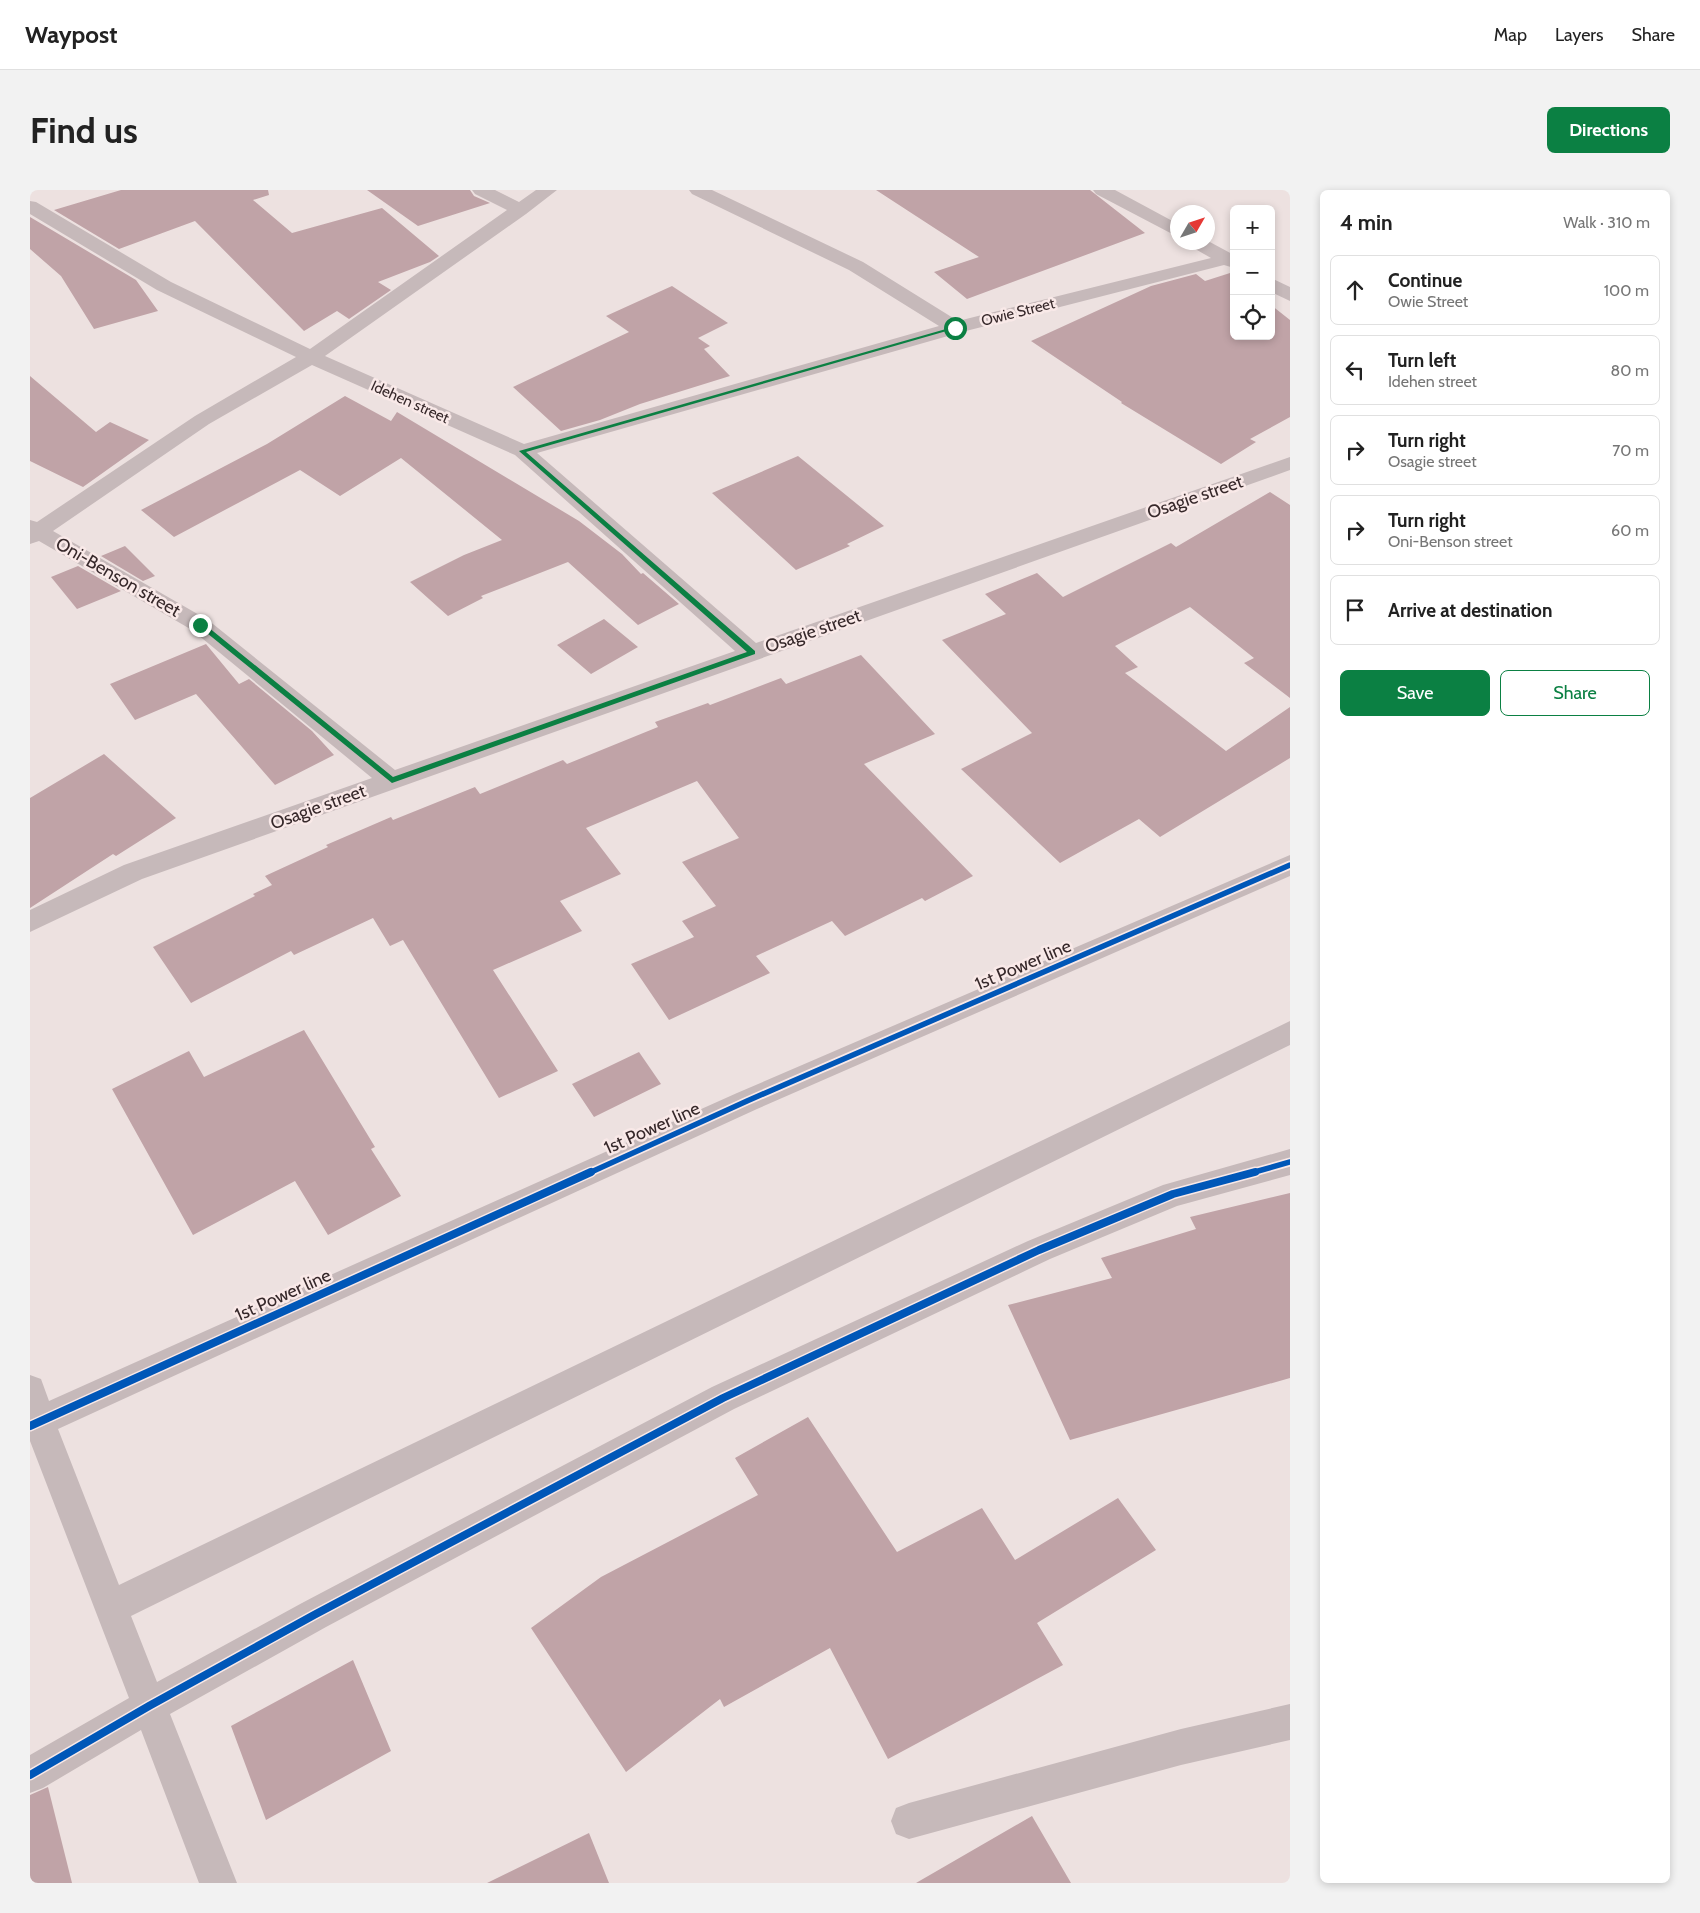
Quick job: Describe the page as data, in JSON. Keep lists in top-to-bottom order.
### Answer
{
  "streets": {
    "street": [
      "Owie Street",
      "Idehen street",
      "Osagie street",
      "Oni-Benson street",
      "1st Power line"
    ]
  },
  "crossings": [
    ["Owie Street", "Idehen street"],
    ["Idehen street", "Osagie street"],
    ["Osagie street", "Oni-Benson street"]
  ],
  "north": "top right",
  "page": {
    "header": "Waypost",
    "nav": ["Map", "Layers", "Share"],
    "buttons": [
      "Directions",
      ["Save", "Share"]
    ],
    "title": "Find us",
    "heading": ["4 min", "Walk · 310 m"],
    "map_buttons": ["+", "−"],
    "list": [
      ["Continue", "Owie Street", "100 m"],
      ["Turn left", "Idehen street", "80 m"],
      ["Turn right", "Osagie street", "70 m"],
      ["Turn right", "Oni-Benson street", "60 m"],
      "Arrive at destination"
    ]
  }
}
